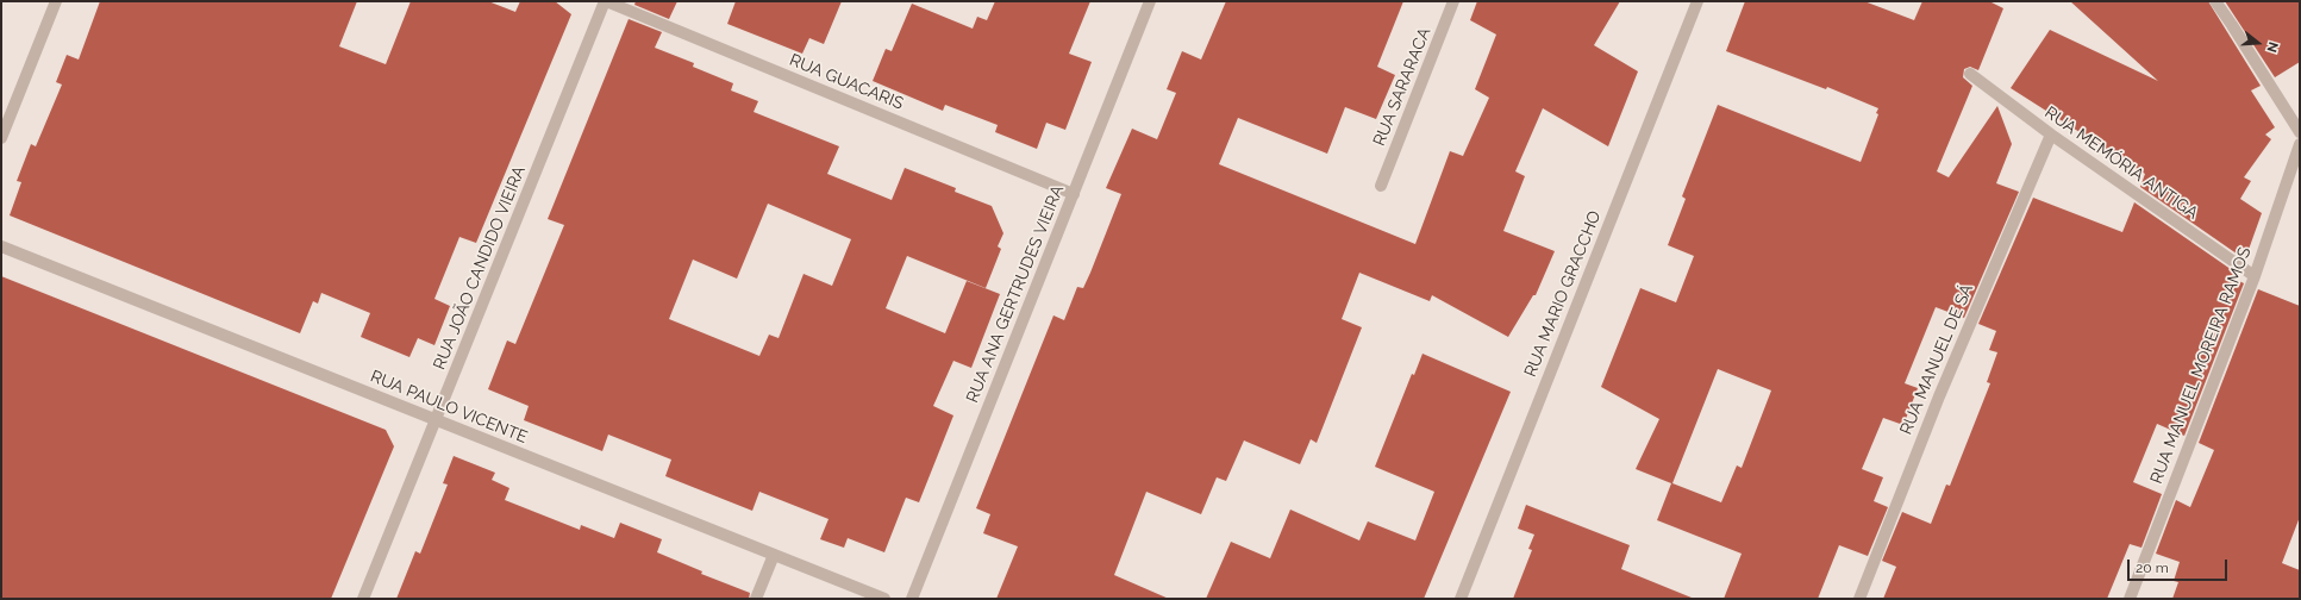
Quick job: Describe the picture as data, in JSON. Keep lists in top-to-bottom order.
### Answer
{
  "streets": {
    "street": [
      "RUA GUACARIS",
      "RUA SARARACA",
      "RUA MEMÓRIA ANTIGA",
      "RUA JOÃO CANDIDO VIEIRA",
      "RUA ANA GERTRUDES VIEIRA",
      "RUA MARIO GRACCHO",
      "RUA MANUEL DE SÁ",
      "RUA MANUEL MOREIRA RAMOS",
      "RUA PAULO VICENTE"
    ]
  },
  "crossings": [
    ["RUA GUACARIS", "RUA JOÃO CANDIDO VIEIRA"],
    ["RUA GUACARIS", "RUA ANA GERTRUDES VIEIRA"],
    ["RUA MEMÓRIA ANTIGA", "RUA MANUEL DE SÁ"],
    ["RUA MEMÓRIA ANTIGA", "RUA MANUEL MOREIRA RAMOS"],
    ["RUA JOÃO CANDIDO VIEIRA", "RUA PAULO VICENTE"]
  ],
  "scale_bar": "20 m",
  "north": "right"
}
